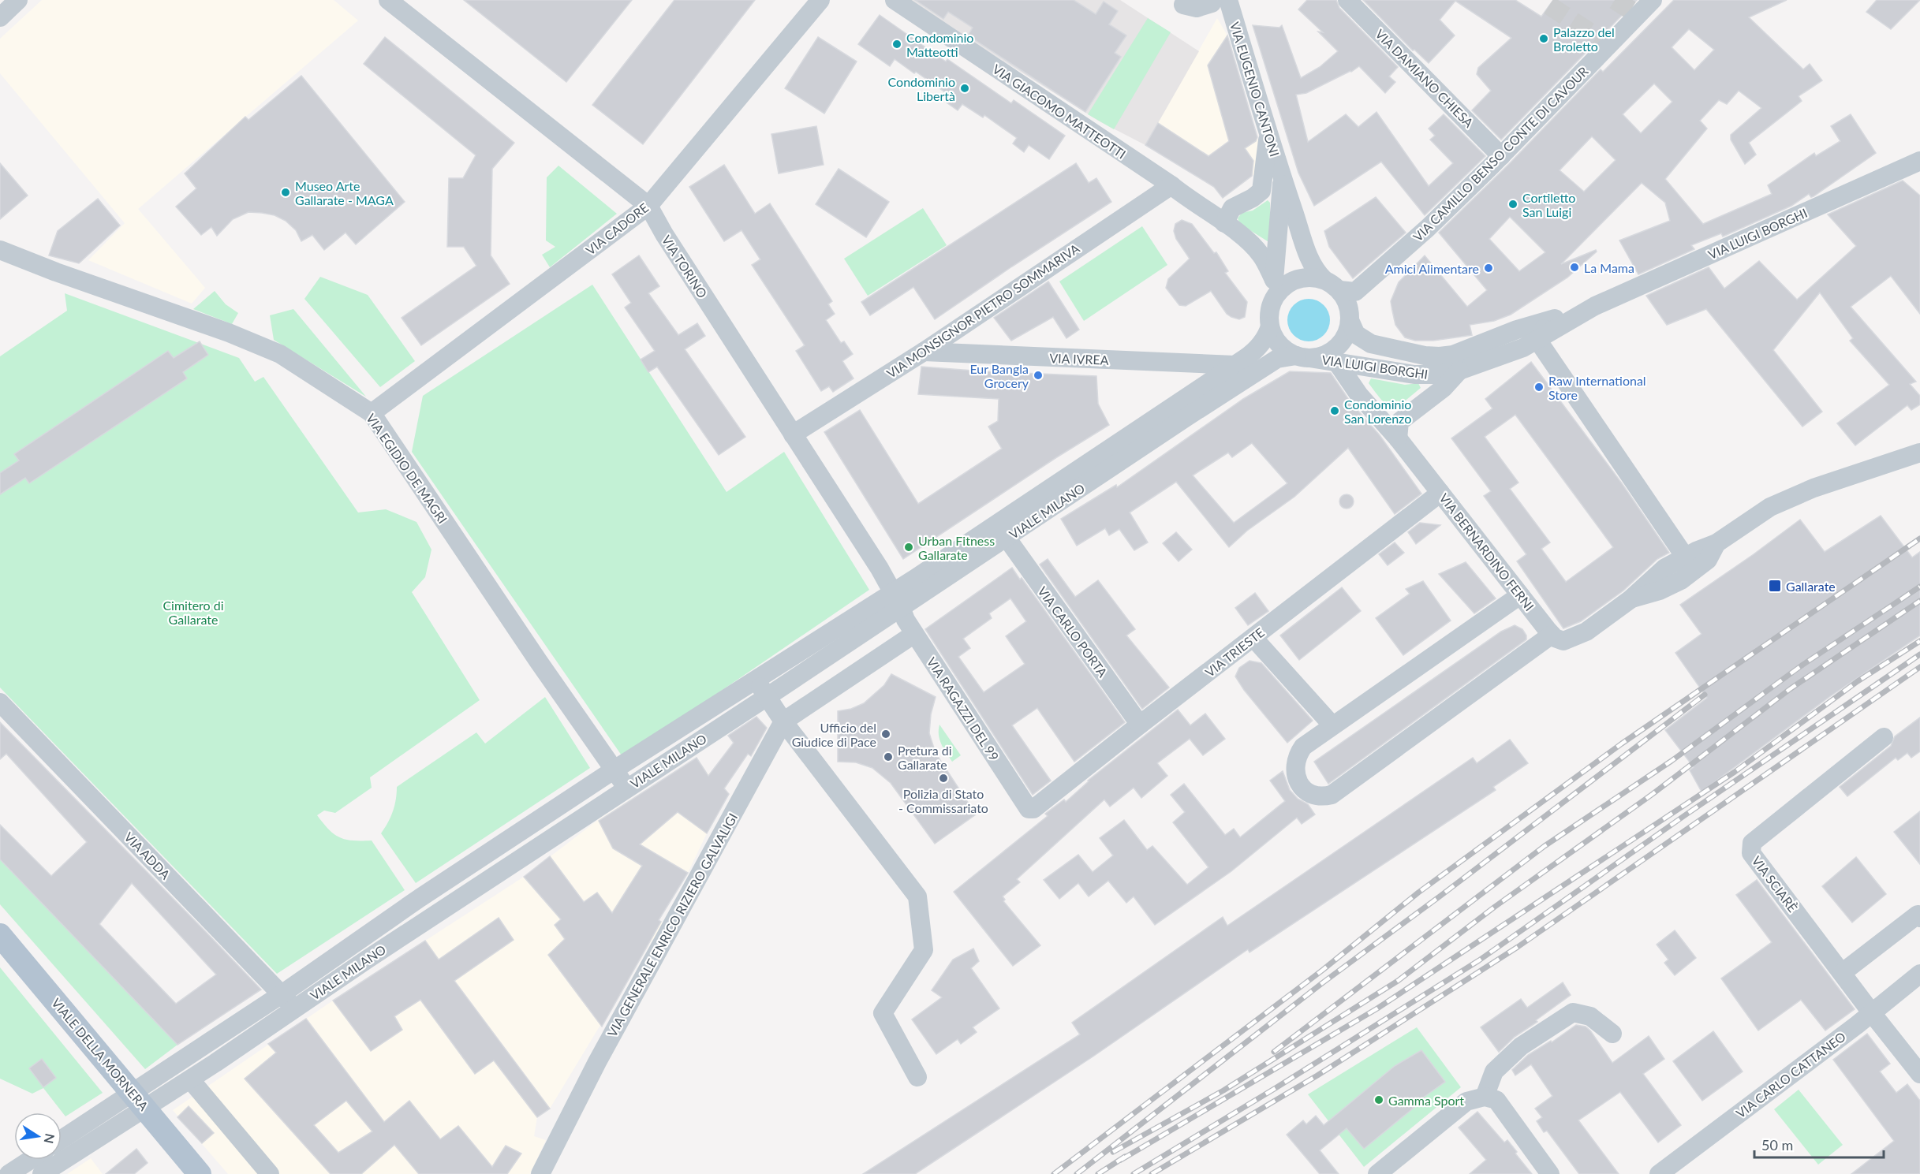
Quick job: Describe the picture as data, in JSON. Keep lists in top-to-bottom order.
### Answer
{
  "streets": {
    "main road": ["VIALE DELLA MORNERA"],
    "street": [
      "VIA DAMIANO CHIESA",
      "VIA EUGENIO CANTONI",
      "VIA GIACOMO MATTEOTTI",
      "VIA CAMILLO BENSO CONTE DI CAVOUR",
      "VIA CADORE",
      "VIA LUIGI BORGHI",
      "VIA TORINO",
      "VIA MONSIGNOR PIETRO SOMMARIVA",
      "VIA IVREA",
      "VIA EGIDIO DE MAGRI",
      "VIALE MILANO",
      "VIA BERNARDINO FERNI",
      "VIA CARLO PORTA",
      "VIA TRIESTE",
      "VIA RAGAZZI DEL 99",
      "VIA ADDA",
      "VIA SCIARÈ",
      "VIA GENERALE ENRICO RIZIERO GALVALIGI",
      "VIA CARLO CATTANEO"
    ]
  },
  "crossings": [
    ["VIA DAMIANO CHIESA", "VIA CAMILLO BENSO CONTE DI CAVOUR"],
    ["VIA EUGENIO CANTONI", "VIA GIACOMO MATTEOTTI"],
    ["VIA EUGENIO CANTONI", "VIA CAMILLO BENSO CONTE DI CAVOUR"],
    ["VIA EUGENIO CANTONI", "VIA LUIGI BORGHI"],
    ["VIA EUGENIO CANTONI", "VIALE MILANO"],
    ["VIA GIACOMO MATTEOTTI", "VIA MONSIGNOR PIETRO SOMMARIVA"],
    ["VIA CAMILLO BENSO CONTE DI CAVOUR", "VIA LUIGI BORGHI"],
    ["VIA CAMILLO BENSO CONTE DI CAVOUR", "VIALE MILANO"],
    ["VIA CADORE", "VIA TORINO"],
    ["VIA CADORE", "VIA EGIDIO DE MAGRI"],
    ["VIA LUIGI BORGHI", "VIALE MILANO"],
    ["VIA LUIGI BORGHI", "VIA BERNARDINO FERNI"],
    ["VIA TORINO", "VIA MONSIGNOR PIETRO SOMMARIVA"],
    ["VIA TORINO", "VIALE MILANO"],
    ["VIA TORINO", "VIA RAGAZZI DEL 99"],
    ["VIA MONSIGNOR PIETRO SOMMARIVA", "VIA IVREA"],
    ["VIA IVREA", "VIALE MILANO"],
    ["VIA EGIDIO DE MAGRI", "VIALE MILANO"],
    ["VIALE MILANO", "VIA CARLO PORTA"],
    ["VIALE MILANO", "VIA RAGAZZI DEL 99"],
    ["VIALE MILANO", "VIA ADDA"],
    ["VIA BERNARDINO FERNI", "VIA TRIESTE"],
    ["VIA CARLO PORTA", "VIA TRIESTE"],
    ["VIA TRIESTE", "VIA RAGAZZI DEL 99"],
    ["VIA SCIARÈ", "VIA CARLO CATTANEO"]
  ],
  "parks": ["Cimitero di Gallarate"],
  "places": {
    "other": [
      "Palazzo del Broletto",
      "Condominio Matteotti",
      "Condominio Libertà",
      "Museo Arte Gallarate - MAGA",
      "Cortiletto San Luigi",
      "La Mama",
      "Amici Alimentare",
      "Eur Bangla Grocery",
      "Raw International Store",
      "Condominio San Lorenzo",
      "Urban Fitness Gallarate",
      "Ufficio del Giudice di Pace",
      "Pretura di Gallarate",
      "Polizia di Stato - Commissariato",
      "Gamma Sport"
    ],
    "transit": ["Gallarate"]
  },
  "scale_bar": "50 m",
  "north": "right"
}
